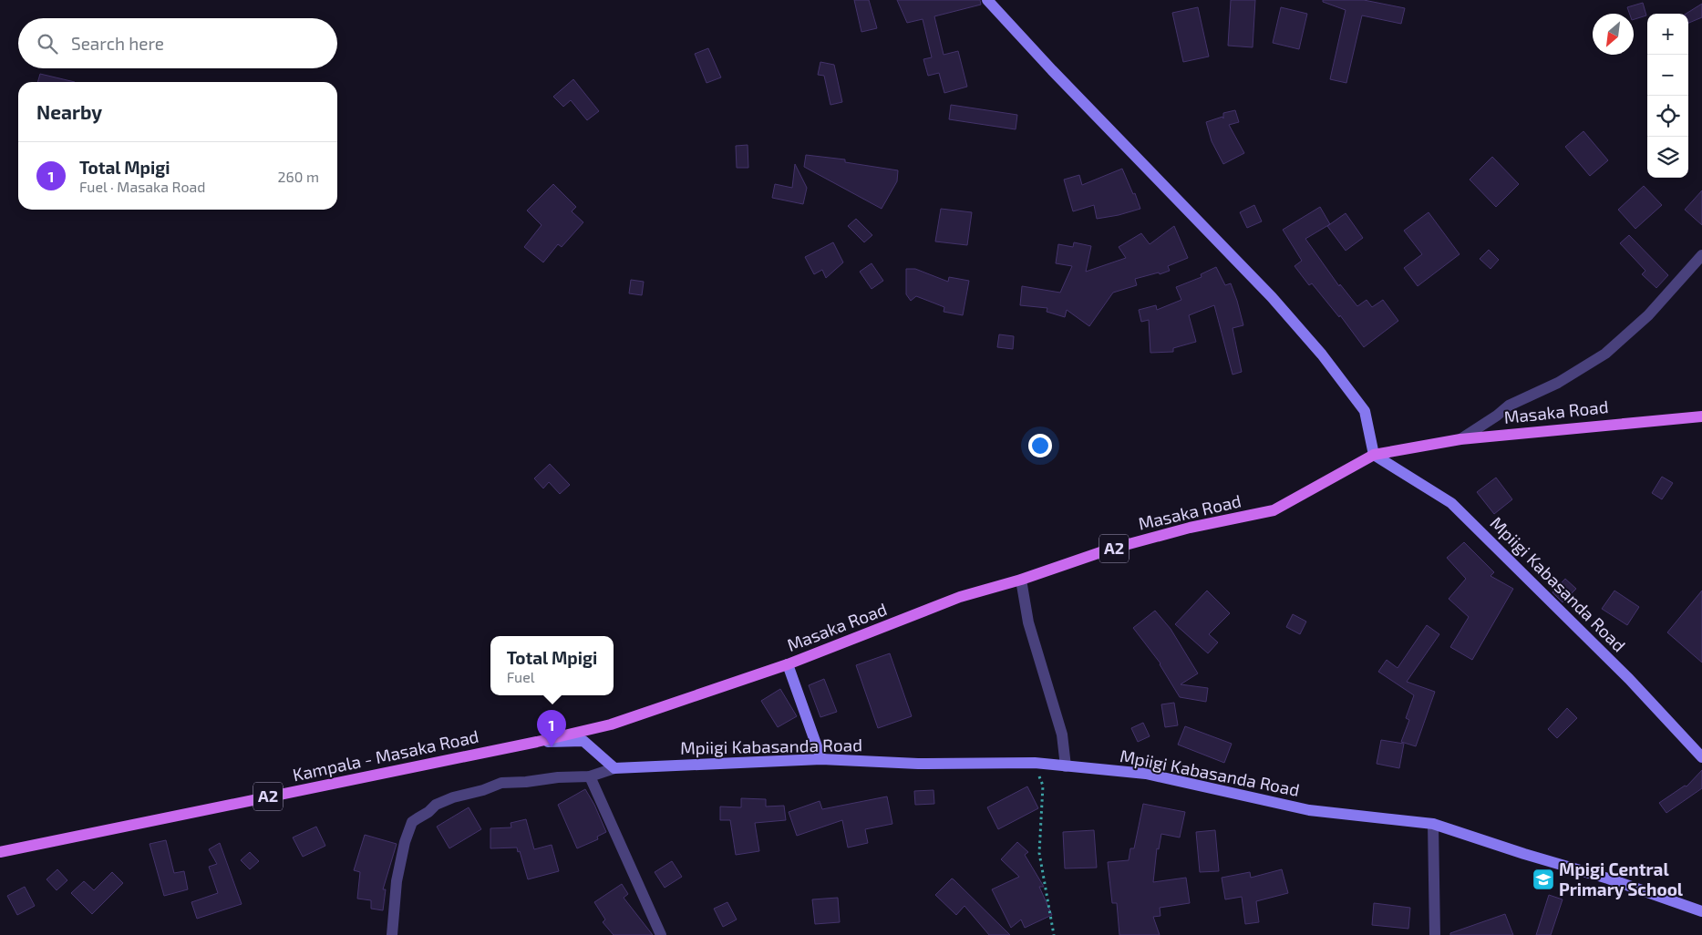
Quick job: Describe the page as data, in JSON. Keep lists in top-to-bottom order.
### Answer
{
  "streets": {
    "main road": [
      "Masaka Road",
      "A2",
      "Mpiigi Kabasanda Road",
      "Kampala - Masaka Road"
    ]
  },
  "crossings": [
    ["Masaka Road", "Mpiigi Kabasanda Road"],
    ["Masaka Road", "Kampala - Masaka Road"]
  ],
  "places": {
    "school or university": ["Mpigi Central Primary School"]
  },
  "north": "bottom left",
  "page": {
    "map_buttons": ["+", "−"],
    "search": "Search here",
    "heading": "Nearby",
    "list": [
      {
        "mark": "1",
        "name": "Total Mpigi",
        "note": "Fuel · Masaka Road",
        "value": "260 m"
      }
    ],
    "popup": ["Total Mpigi", "Fuel"],
    "pins": "1"
  }
}
